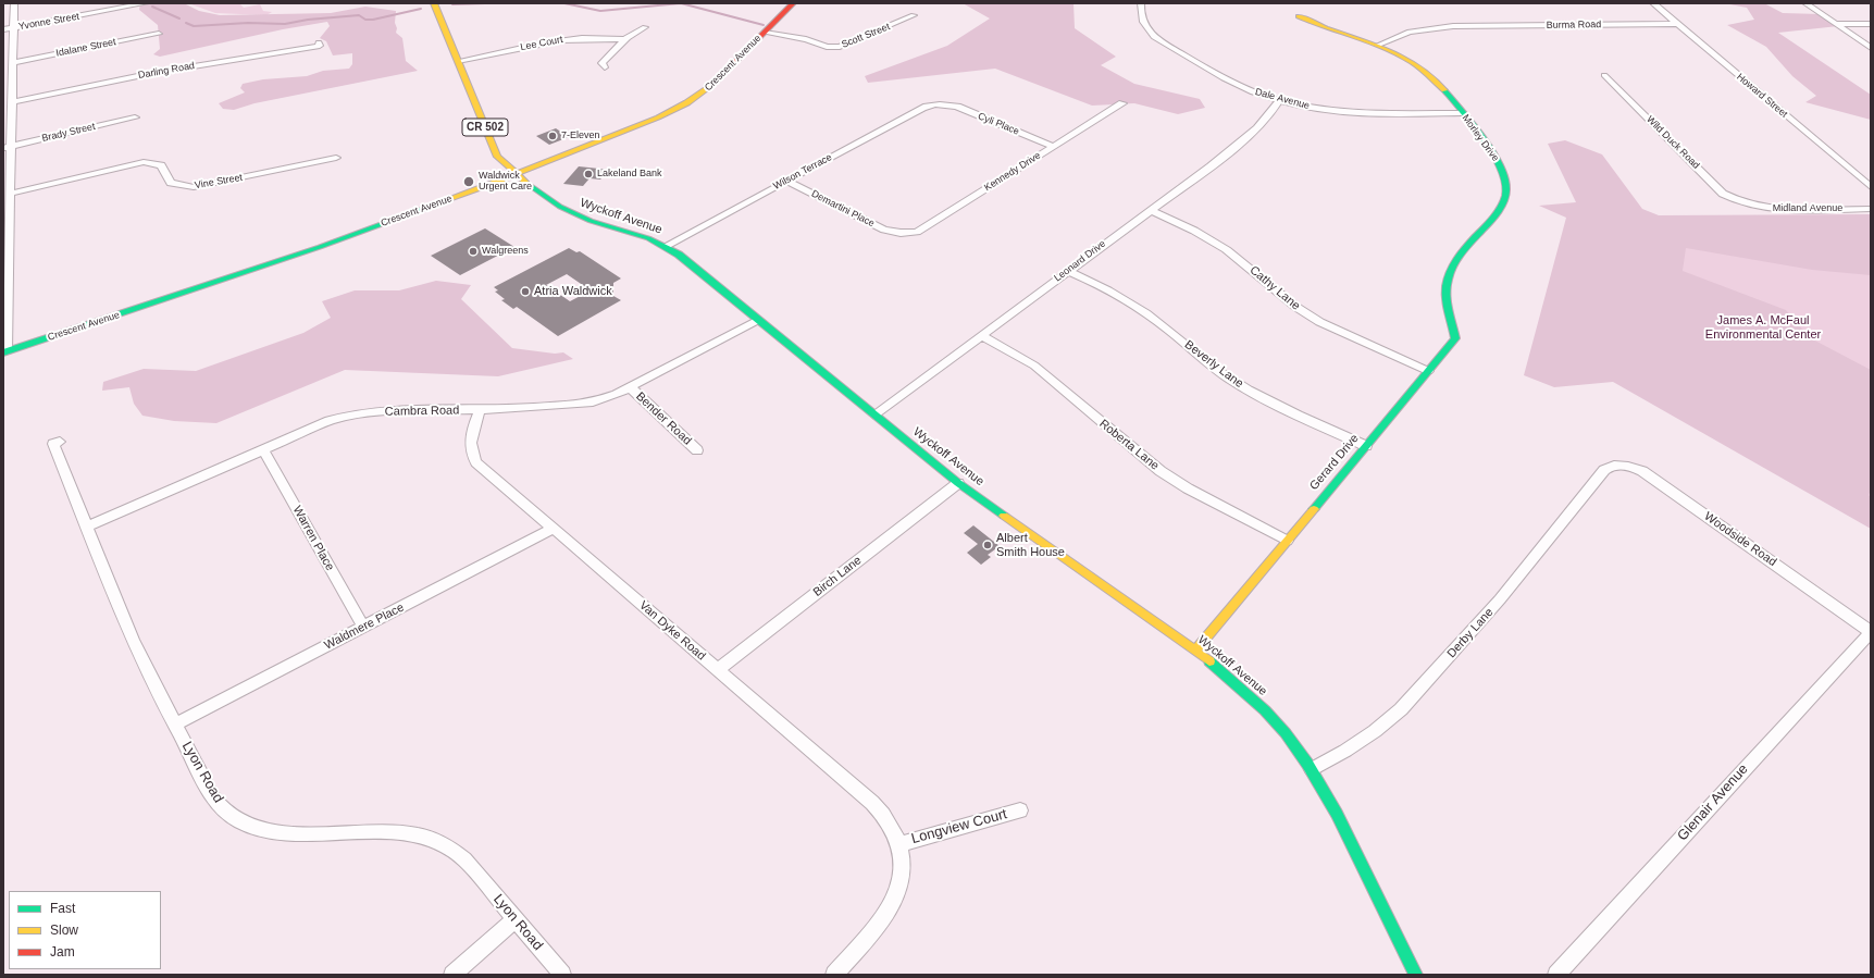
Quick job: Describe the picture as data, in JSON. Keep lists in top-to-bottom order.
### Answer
{
  "streets": {
    "main road": [
      "Crescent Avenue",
      "CR 502",
      "Morley Drive",
      "Wyckoff Avenue",
      "Gerard Drive"
    ],
    "street": [
      "Yvonne Street",
      "Burma Road",
      "Scott Street",
      "Lee Court",
      "Idalane Street",
      "Darling Road",
      "Howard Street",
      "Dale Avenue",
      "Cyli Place",
      "Brady Street",
      "Wild Duck Road",
      "Wilson Terrace",
      "Kennedy Drive",
      "Vine Street",
      "Demartini Place",
      "Midland Avenue",
      "Leonard Drive",
      "Cathy Lane",
      "Beverly Lane",
      "Cambra Road",
      "Bender Road",
      "Roberta Lane",
      "Warren Place",
      "Woodside Road",
      "Birch Lane",
      "Waldmere Place",
      "Van Dyke Road",
      "Derby Lane",
      "Lyon Road",
      "Glenair Avenue",
      "Longview Court"
    ]
  },
  "crossings": [
    ["Burma Road", "Howard Street"],
    ["Burma Road", "Morley Drive"],
    ["Scott Street", "Crescent Avenue"],
    ["Lee Court", "Wyckoff Avenue"],
    ["Crescent Avenue", "Wyckoff Avenue"],
    ["Dale Avenue", "Morley Drive"],
    ["Dale Avenue", "Leonard Drive"],
    ["Cyli Place", "Wilson Terrace"],
    ["Cyli Place", "Kennedy Drive"],
    ["Morley Drive", "Gerard Drive"],
    ["Wild Duck Road", "Midland Avenue"],
    ["Wilson Terrace", "Demartini Place"],
    ["Wilson Terrace", "Wyckoff Avenue"],
    ["Kennedy Drive", "Demartini Place"],
    ["Wyckoff Avenue", "Leonard Drive"],
    ["Wyckoff Avenue", "Cambra Road"],
    ["Wyckoff Avenue", "Gerard Drive"],
    ["Wyckoff Avenue", "Birch Lane"],
    ["Wyckoff Avenue", "Derby Lane"],
    ["Leonard Drive", "Cathy Lane"],
    ["Leonard Drive", "Beverly Lane"],
    ["Leonard Drive", "Roberta Lane"],
    ["Cathy Lane", "Gerard Drive"],
    ["Beverly Lane", "Gerard Drive"],
    ["Cambra Road", "Bender Road"],
    ["Cambra Road", "Warren Place"],
    ["Cambra Road", "Van Dyke Road"],
    ["Cambra Road", "Lyon Road"],
    ["Roberta Lane", "Gerard Drive"],
    ["Warren Place", "Waldmere Place"],
    ["Woodside Road", "Derby Lane"],
    ["Woodside Road", "Glenair Avenue"],
    ["Birch Lane", "Van Dyke Road"],
    ["Waldmere Place", "Van Dyke Road"],
    ["Waldmere Place", "Lyon Road"],
    ["Van Dyke Road", "Longview Court"]
  ],
  "parks": ["James A. McFaul Environmental Center"],
  "places": [
    "7-Eleven",
    "Lakeland Bank",
    "Waldwick Urgent Care",
    "Walgreens",
    "Atria Waldwick",
    "Albert Smith House"
  ],
  "legend": ["Fast", "Slow", "Jam"]
}
